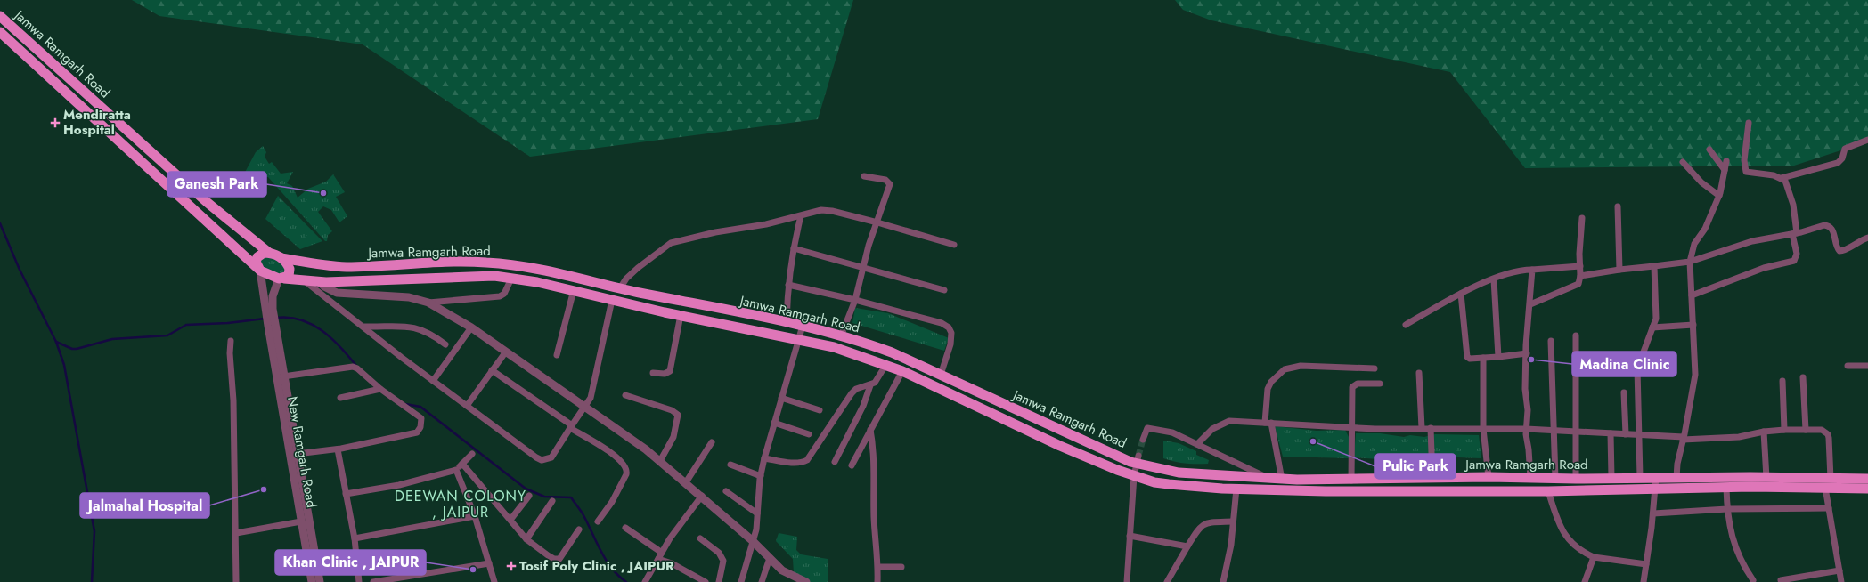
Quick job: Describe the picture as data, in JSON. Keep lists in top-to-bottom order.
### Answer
{
  "streets": {
    "highway": ["Jamwa Ramgarh Road"],
    "street": ["New Ramgarh Road"]
  },
  "districts": ["DEEWAN COLONY , JAIPUR"],
  "places": {
    "health": ["Mendiratta Hospital", "Tosif Poly Clinic , JAIPUR"],
    "other": [
      "Ganesh Park",
      "Madina Clinic",
      "Pulic Park",
      "Jalmahal Hospital",
      "Khan Clinic , JAIPUR"
    ]
  }
}
